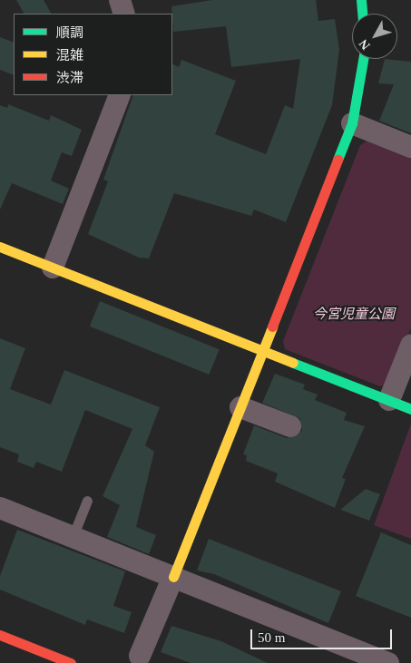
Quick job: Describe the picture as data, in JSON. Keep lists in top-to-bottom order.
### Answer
{
  "parks": ["今宮児童公園"],
  "legend": ["順調", "混雑", "渋滞"],
  "scale_bar": "50 m",
  "north": "bottom left"
}
